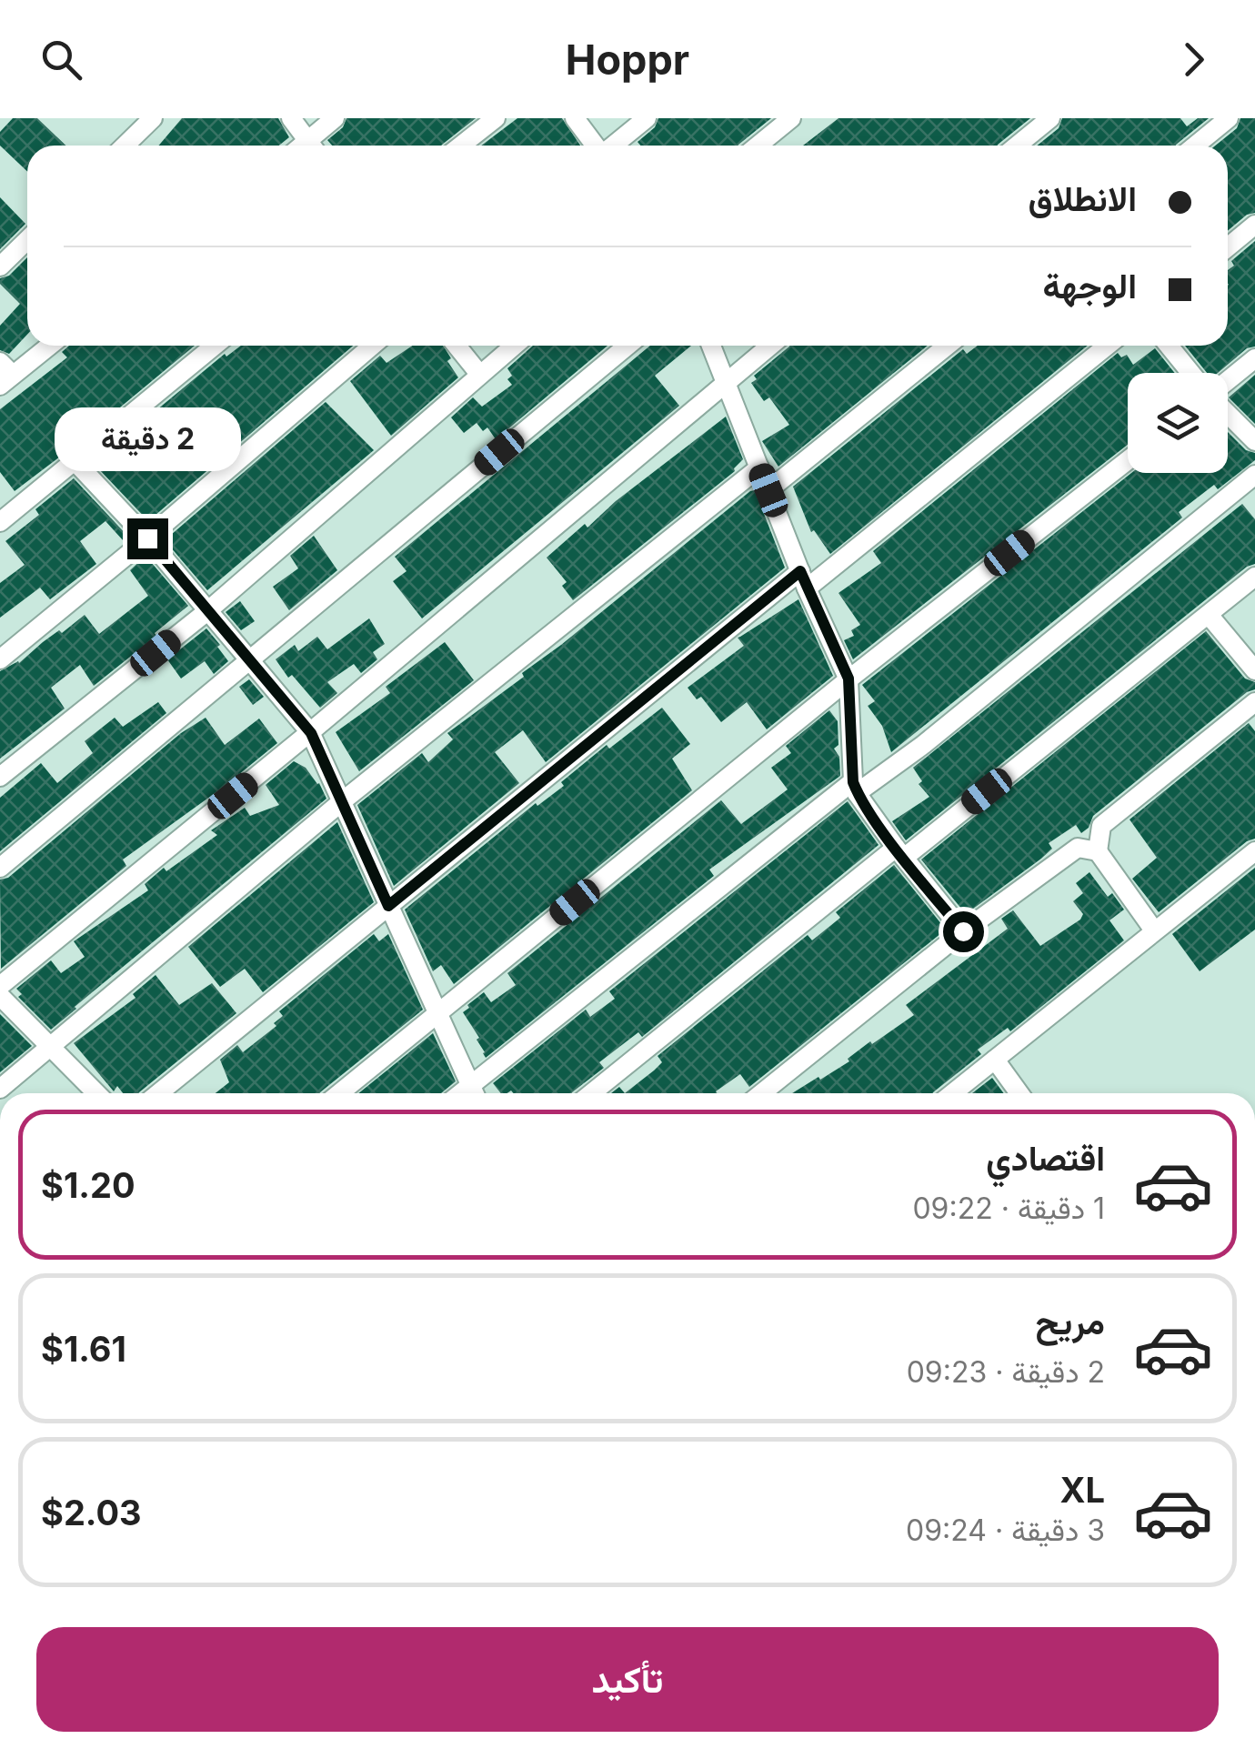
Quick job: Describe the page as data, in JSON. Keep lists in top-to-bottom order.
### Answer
{
  "page": {
    "header": "Hoppr",
    "banner": ["الانطلاق", "الوجهة"],
    "bubble": "2 دقيقة",
    "list": [
      {
        "name": "اقتصادي",
        "note": "1 دقيقة · 09:22",
        "value": "$1.20"
      },
      {
        "name": "مريح",
        "note": "2 دقيقة · 09:23",
        "value": "$1.61"
      },
      {
        "name": "XL",
        "note": "3 دقيقة · 09:24",
        "value": "$2.03"
      }
    ],
    "buttons": "تأكيد"
  }
}
